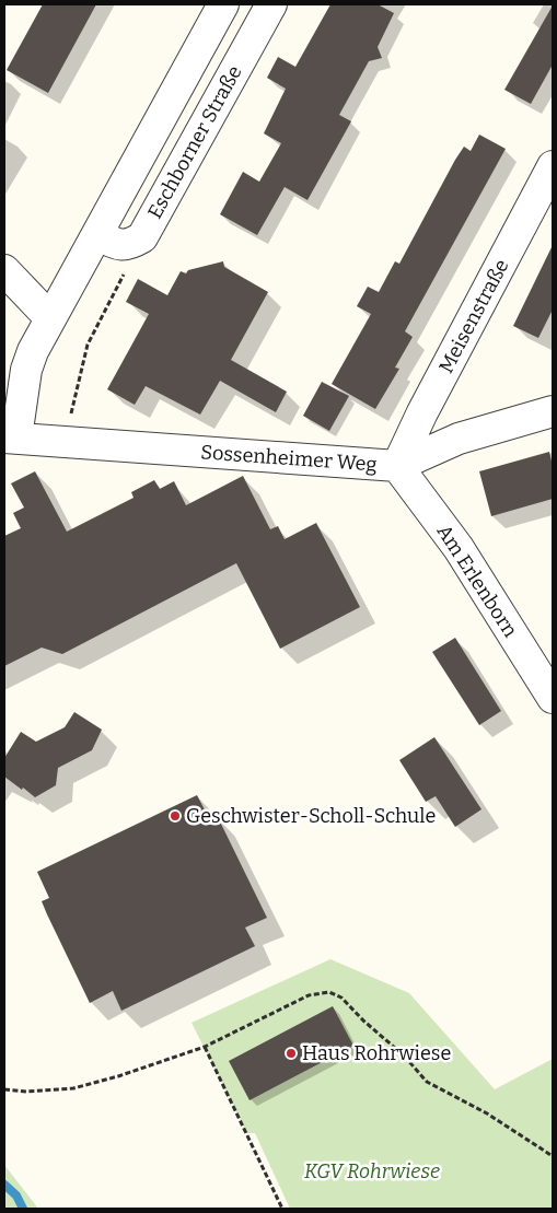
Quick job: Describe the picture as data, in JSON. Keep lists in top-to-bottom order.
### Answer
{
  "streets": {
    "street": [
      "Eschborner Straße",
      "Meisenstraße",
      "Sossenheimer Weg",
      "Am Erlenborn"
    ]
  },
  "crossings": [
    ["Eschborner Straße", "Sossenheimer Weg"],
    ["Meisenstraße", "Sossenheimer Weg"],
    ["Meisenstraße", "Am Erlenborn"],
    ["Sossenheimer Weg", "Am Erlenborn"]
  ],
  "parks": ["KGV Rohrwiese"],
  "places": ["Geschwister-Scholl-Schule", "Haus Rohrwiese"]
}
